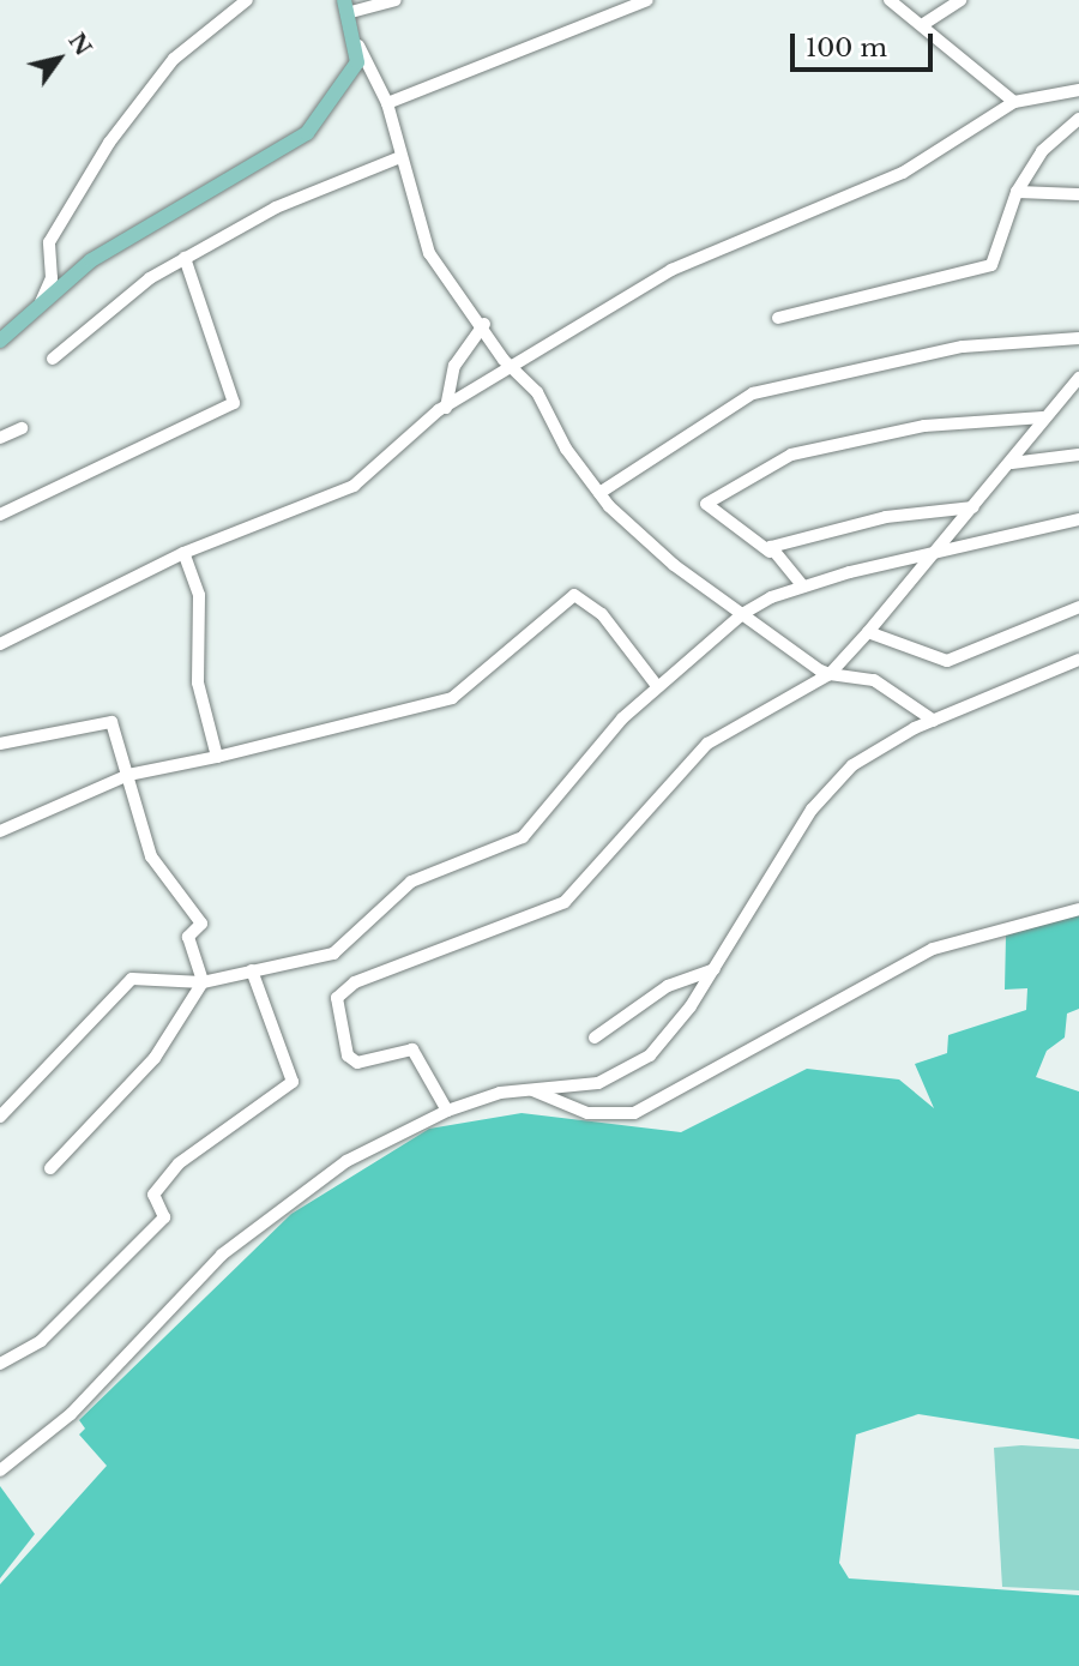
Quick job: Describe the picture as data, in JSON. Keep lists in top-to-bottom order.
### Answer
{
  "scale_bar": "100 m",
  "north": "top right"
}
